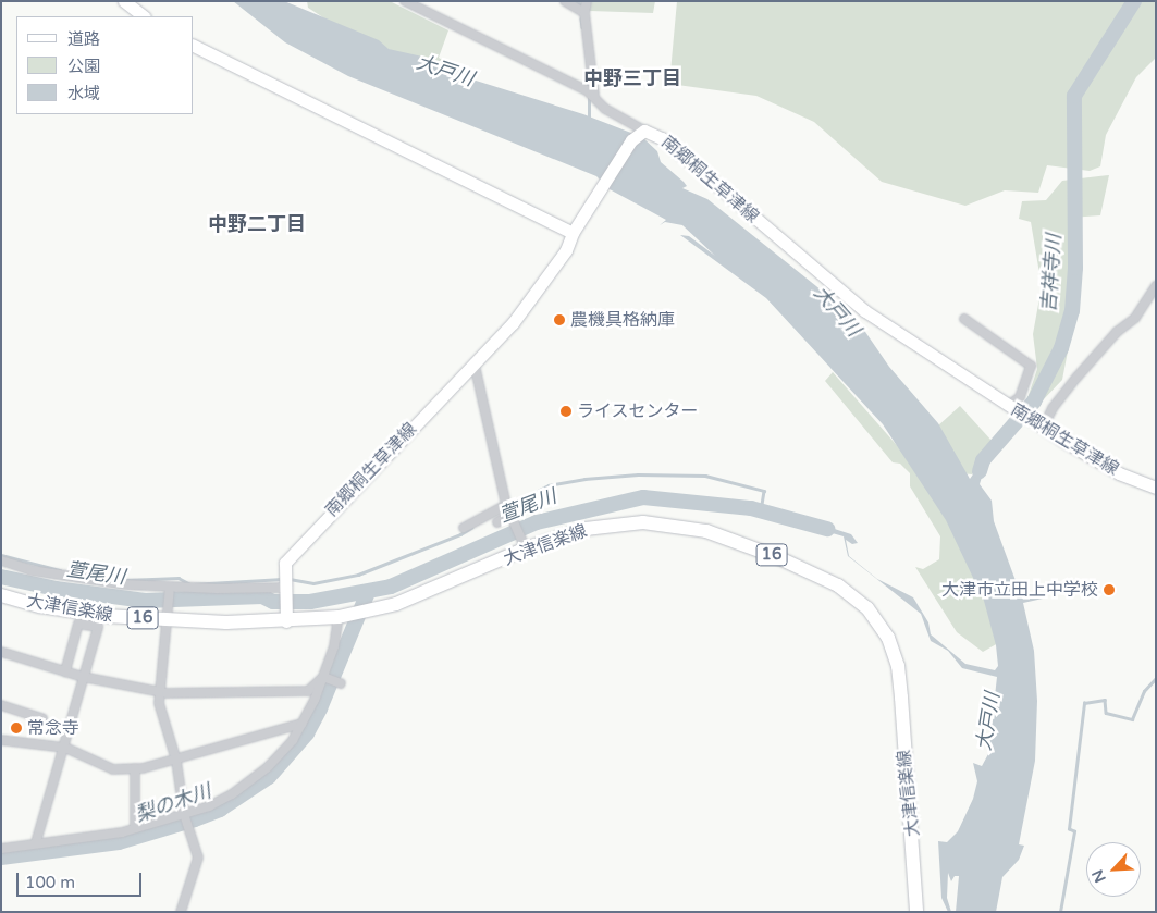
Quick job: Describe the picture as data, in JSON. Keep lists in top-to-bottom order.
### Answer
{
  "streets": {
    "main road": ["南郷桐生草津線", "大津信楽線", "16"]
  },
  "crossings": [
    ["南郷桐生草津線", "大津信楽線"]
  ],
  "districts": ["中野三丁目", "中野二丁目"],
  "water": [
    "大戸川",
    "吉祥寺川",
    "萱尾川",
    "梨の木川"
  ],
  "places": [
    "農機具格納庫",
    "ライスセンター",
    "大津市立田上中学校",
    "常念寺"
  ],
  "legend": ["道路", "公園", "水域"],
  "scale_bar": "100 m",
  "north": "bottom left"
}
